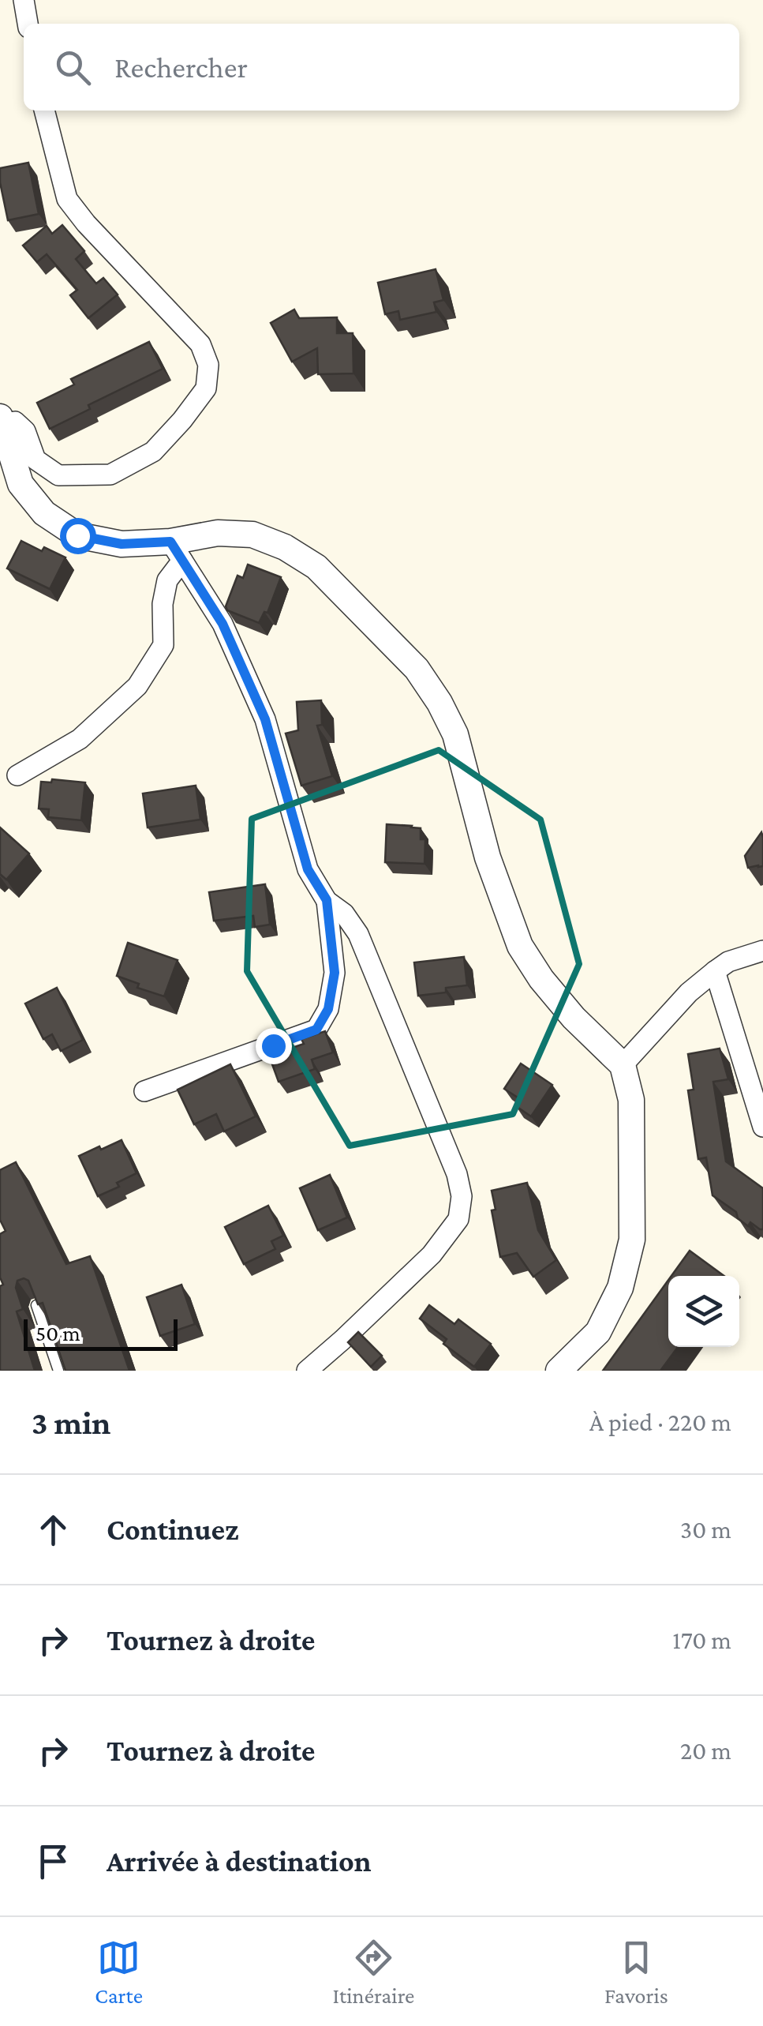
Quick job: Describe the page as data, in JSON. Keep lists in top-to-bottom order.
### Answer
{
  "scale_bar": "50 m",
  "page": {
    "search": "Rechercher",
    "scale": "50 m",
    "heading": ["3 min", "À pied · 220 m"],
    "list": [
      ["Continuez", "30 m"],
      ["Tournez à droite", "170 m"],
      ["Tournez à droite", "20 m"],
      "Arrivée à destination"
    ],
    "nav": ["Carte", "Itinéraire", "Favoris"]
  }
}
